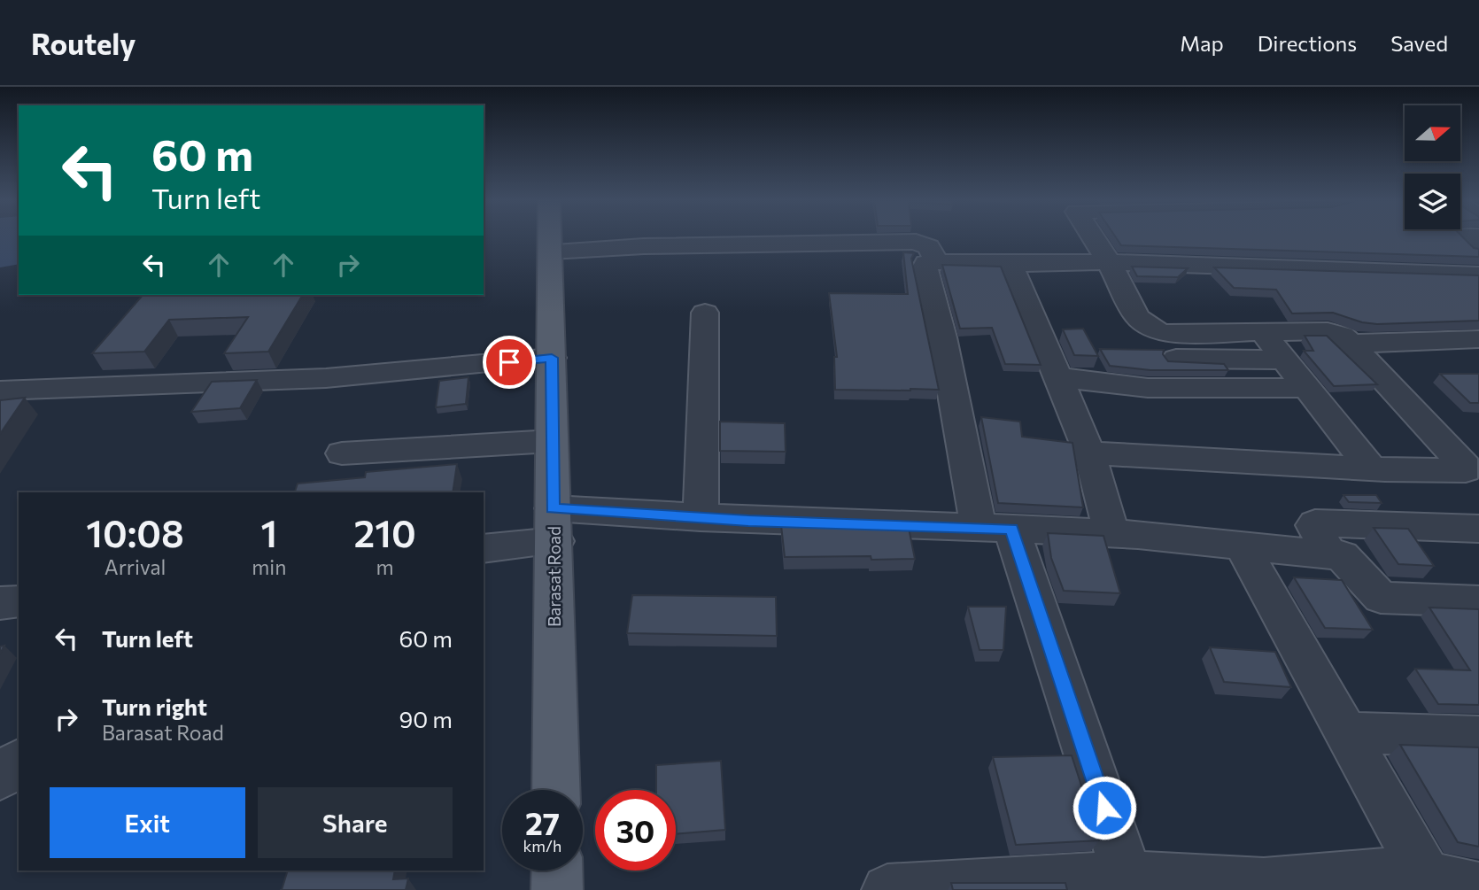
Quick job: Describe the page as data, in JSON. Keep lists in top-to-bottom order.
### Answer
{
  "streets": {
    "main road": ["Barasat Road"]
  },
  "north": "right",
  "page": {
    "header": "Routely",
    "nav": ["Map", "Directions", "Saved"],
    "turn": ["60 m", "Turn left"],
    "eta": [
      "10:08",
      "Arrival",
      "1",
      "min",
      "210",
      "m"
    ],
    "list": [
      {
        "name": "Turn left",
        "value": "60 m"
      },
      {
        "name": "Turn right",
        "note": "Barasat Road",
        "value": "90 m"
      }
    ],
    "buttons": ["Exit", "Share"],
    "speed": "27 km/h",
    "limit": "30"
  }
}
